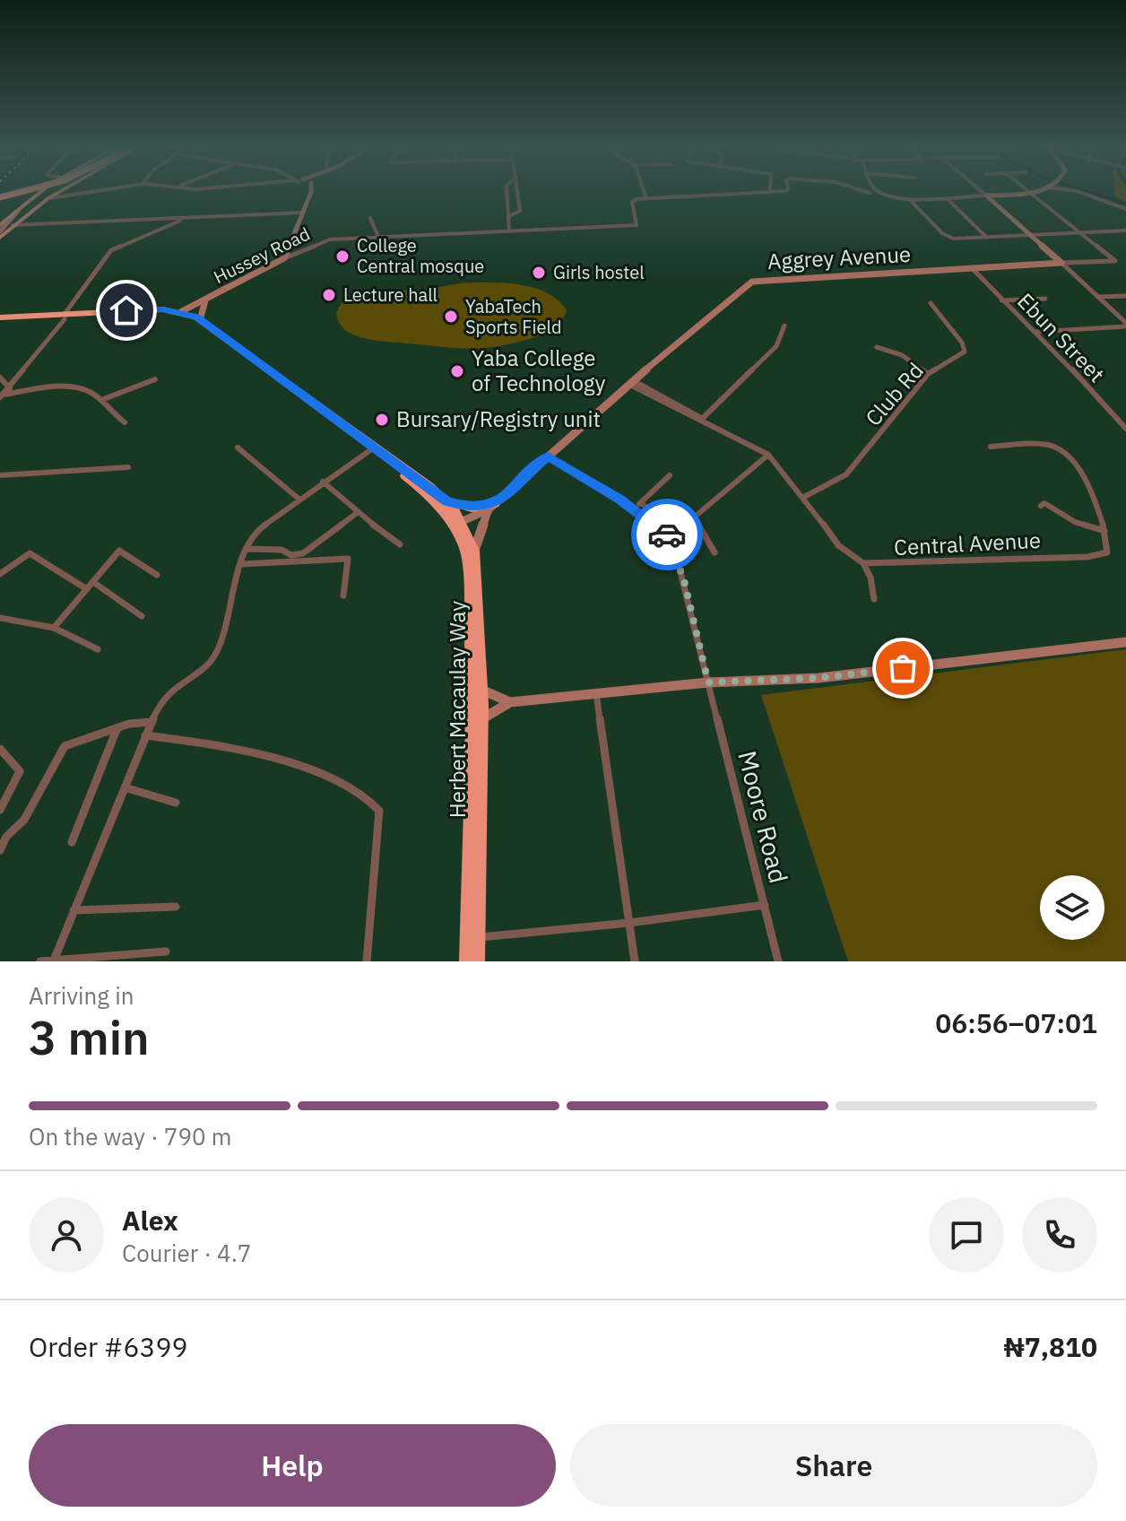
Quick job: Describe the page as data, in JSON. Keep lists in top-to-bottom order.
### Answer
{
  "streets": {
    "highway": ["Herbert Macaulay Way"],
    "street": [
      "Hussey Road",
      "Aggrey Avenue",
      "Ebun Street",
      "Club Rd",
      "Central Avenue",
      "Moore Road"
    ]
  },
  "crossings": [
    ["Hussey Road", "Herbert Macaulay Way"],
    ["Aggrey Avenue", "Ebun Street"],
    ["Aggrey Avenue", "Central Avenue"],
    ["Aggrey Avenue", "Moore Road"],
    ["Club Rd", "Central Avenue"]
  ],
  "places": [
    "College Central mosque",
    "Girls hostel",
    "Lecture hall",
    "YabaTech Sports Field",
    "Yaba College of Technology",
    "Bursary/Registry unit"
  ],
  "page": {
    "heading": ["3 min", "Arriving in", "06:56–07:01"],
    "panel": [
      "Alex",
      "Courier · 4.7",
      "Order #6399",
      "₦7,810"
    ],
    "bar": "On the way · 790 m",
    "buttons": ["Help", "Share"]
  }
}
